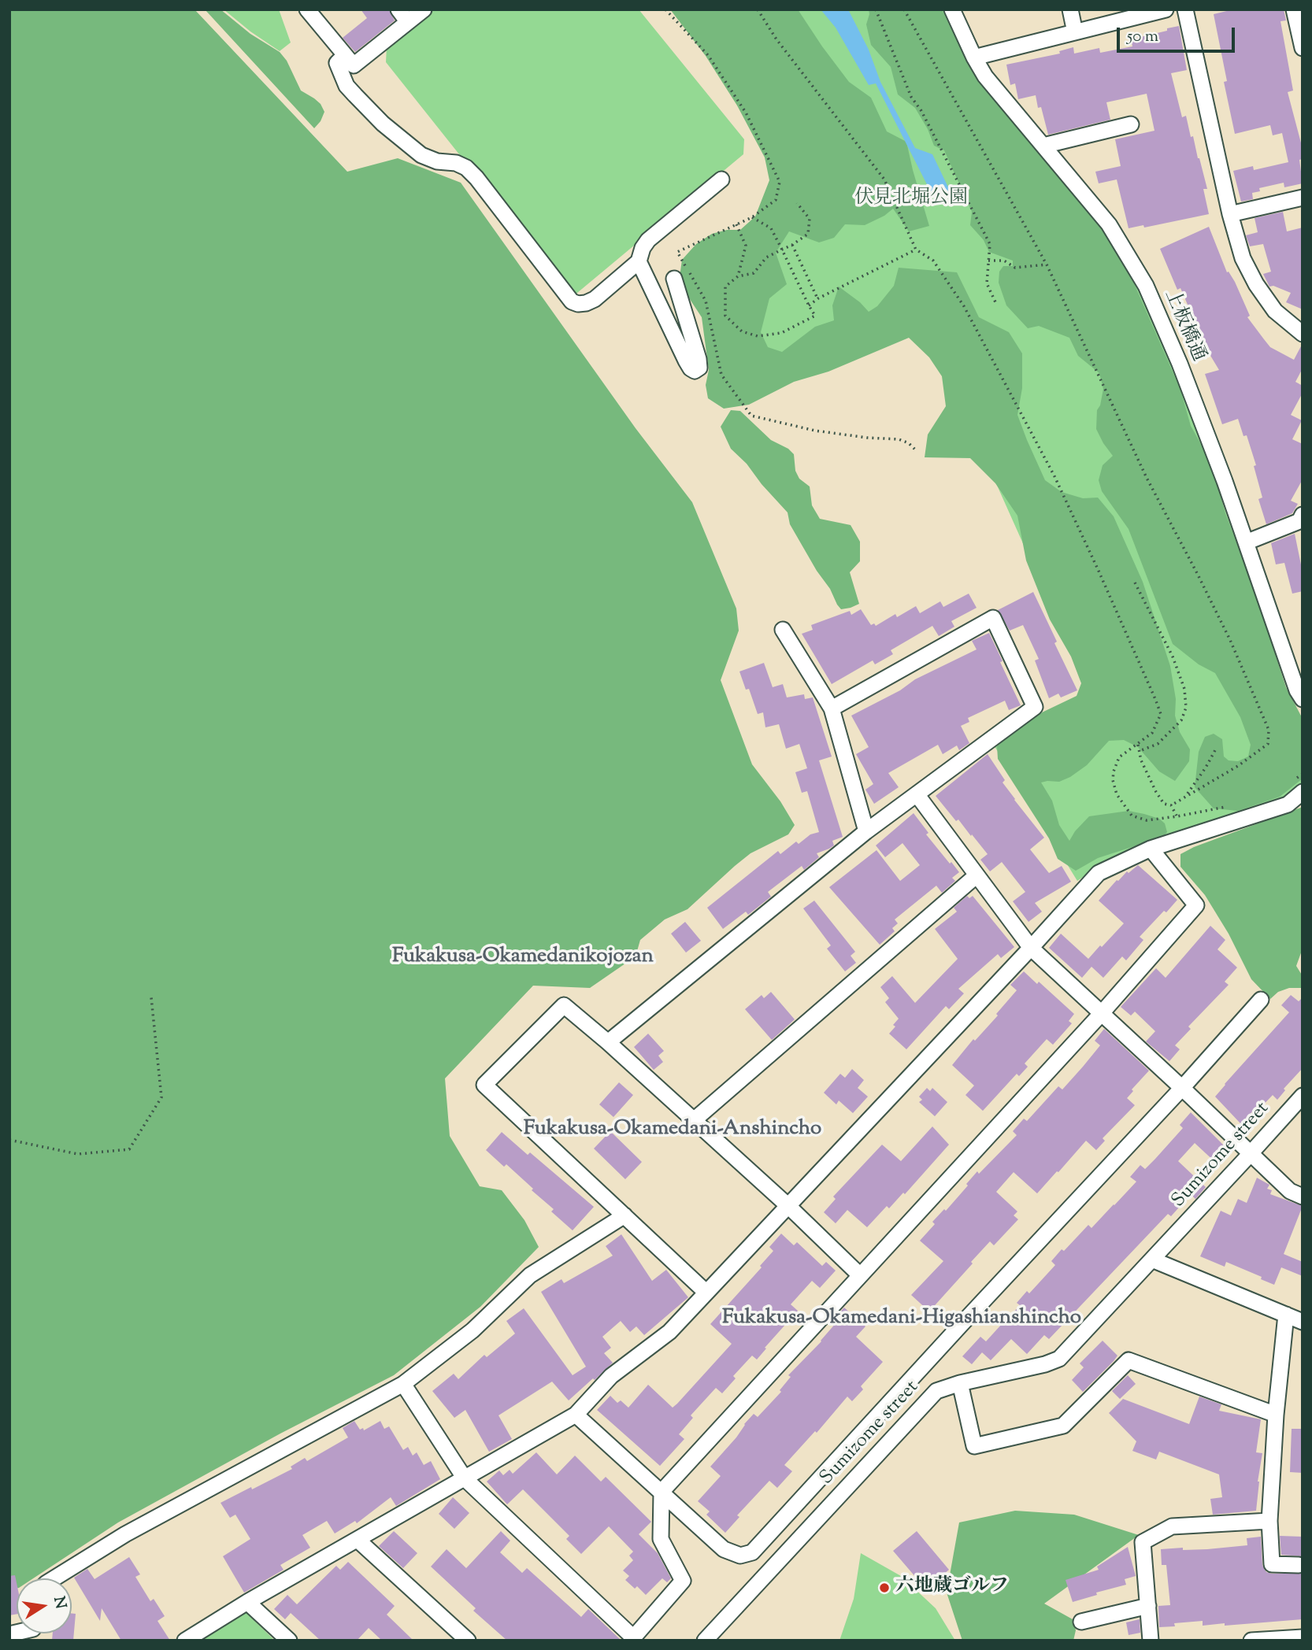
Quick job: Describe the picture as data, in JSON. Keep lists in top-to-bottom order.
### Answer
{
  "streets": {
    "street": ["上板橋通", "Sumizome street"]
  },
  "districts": ["Fukakusa-Okamedanikojozan", "Fukakusa-Okamedani-Anshincho", "Fukakusa-Okamedani-Higashianshincho"],
  "parks": ["伏見北堀公園"],
  "places": ["六地蔵ゴルフ"],
  "scale_bar": "50 m",
  "north": "right"
}
